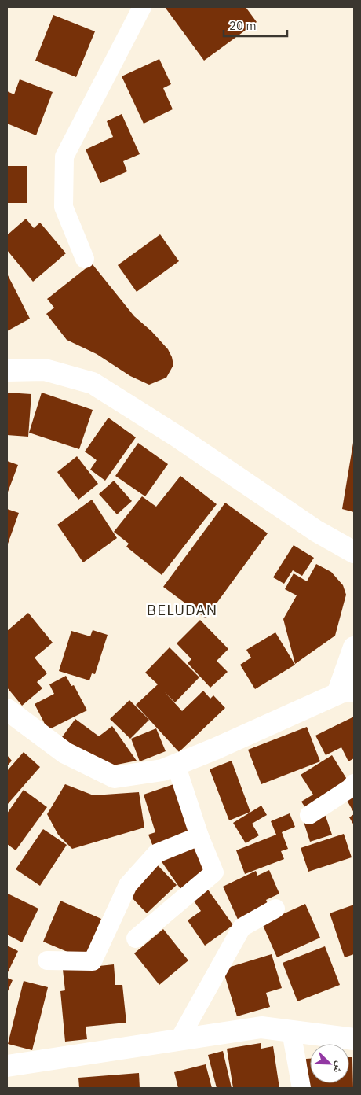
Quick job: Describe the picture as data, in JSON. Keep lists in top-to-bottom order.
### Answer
{
  "districts": ["BELUDAN"],
  "scale_bar": "20 m",
  "north": "bottom right"
}
